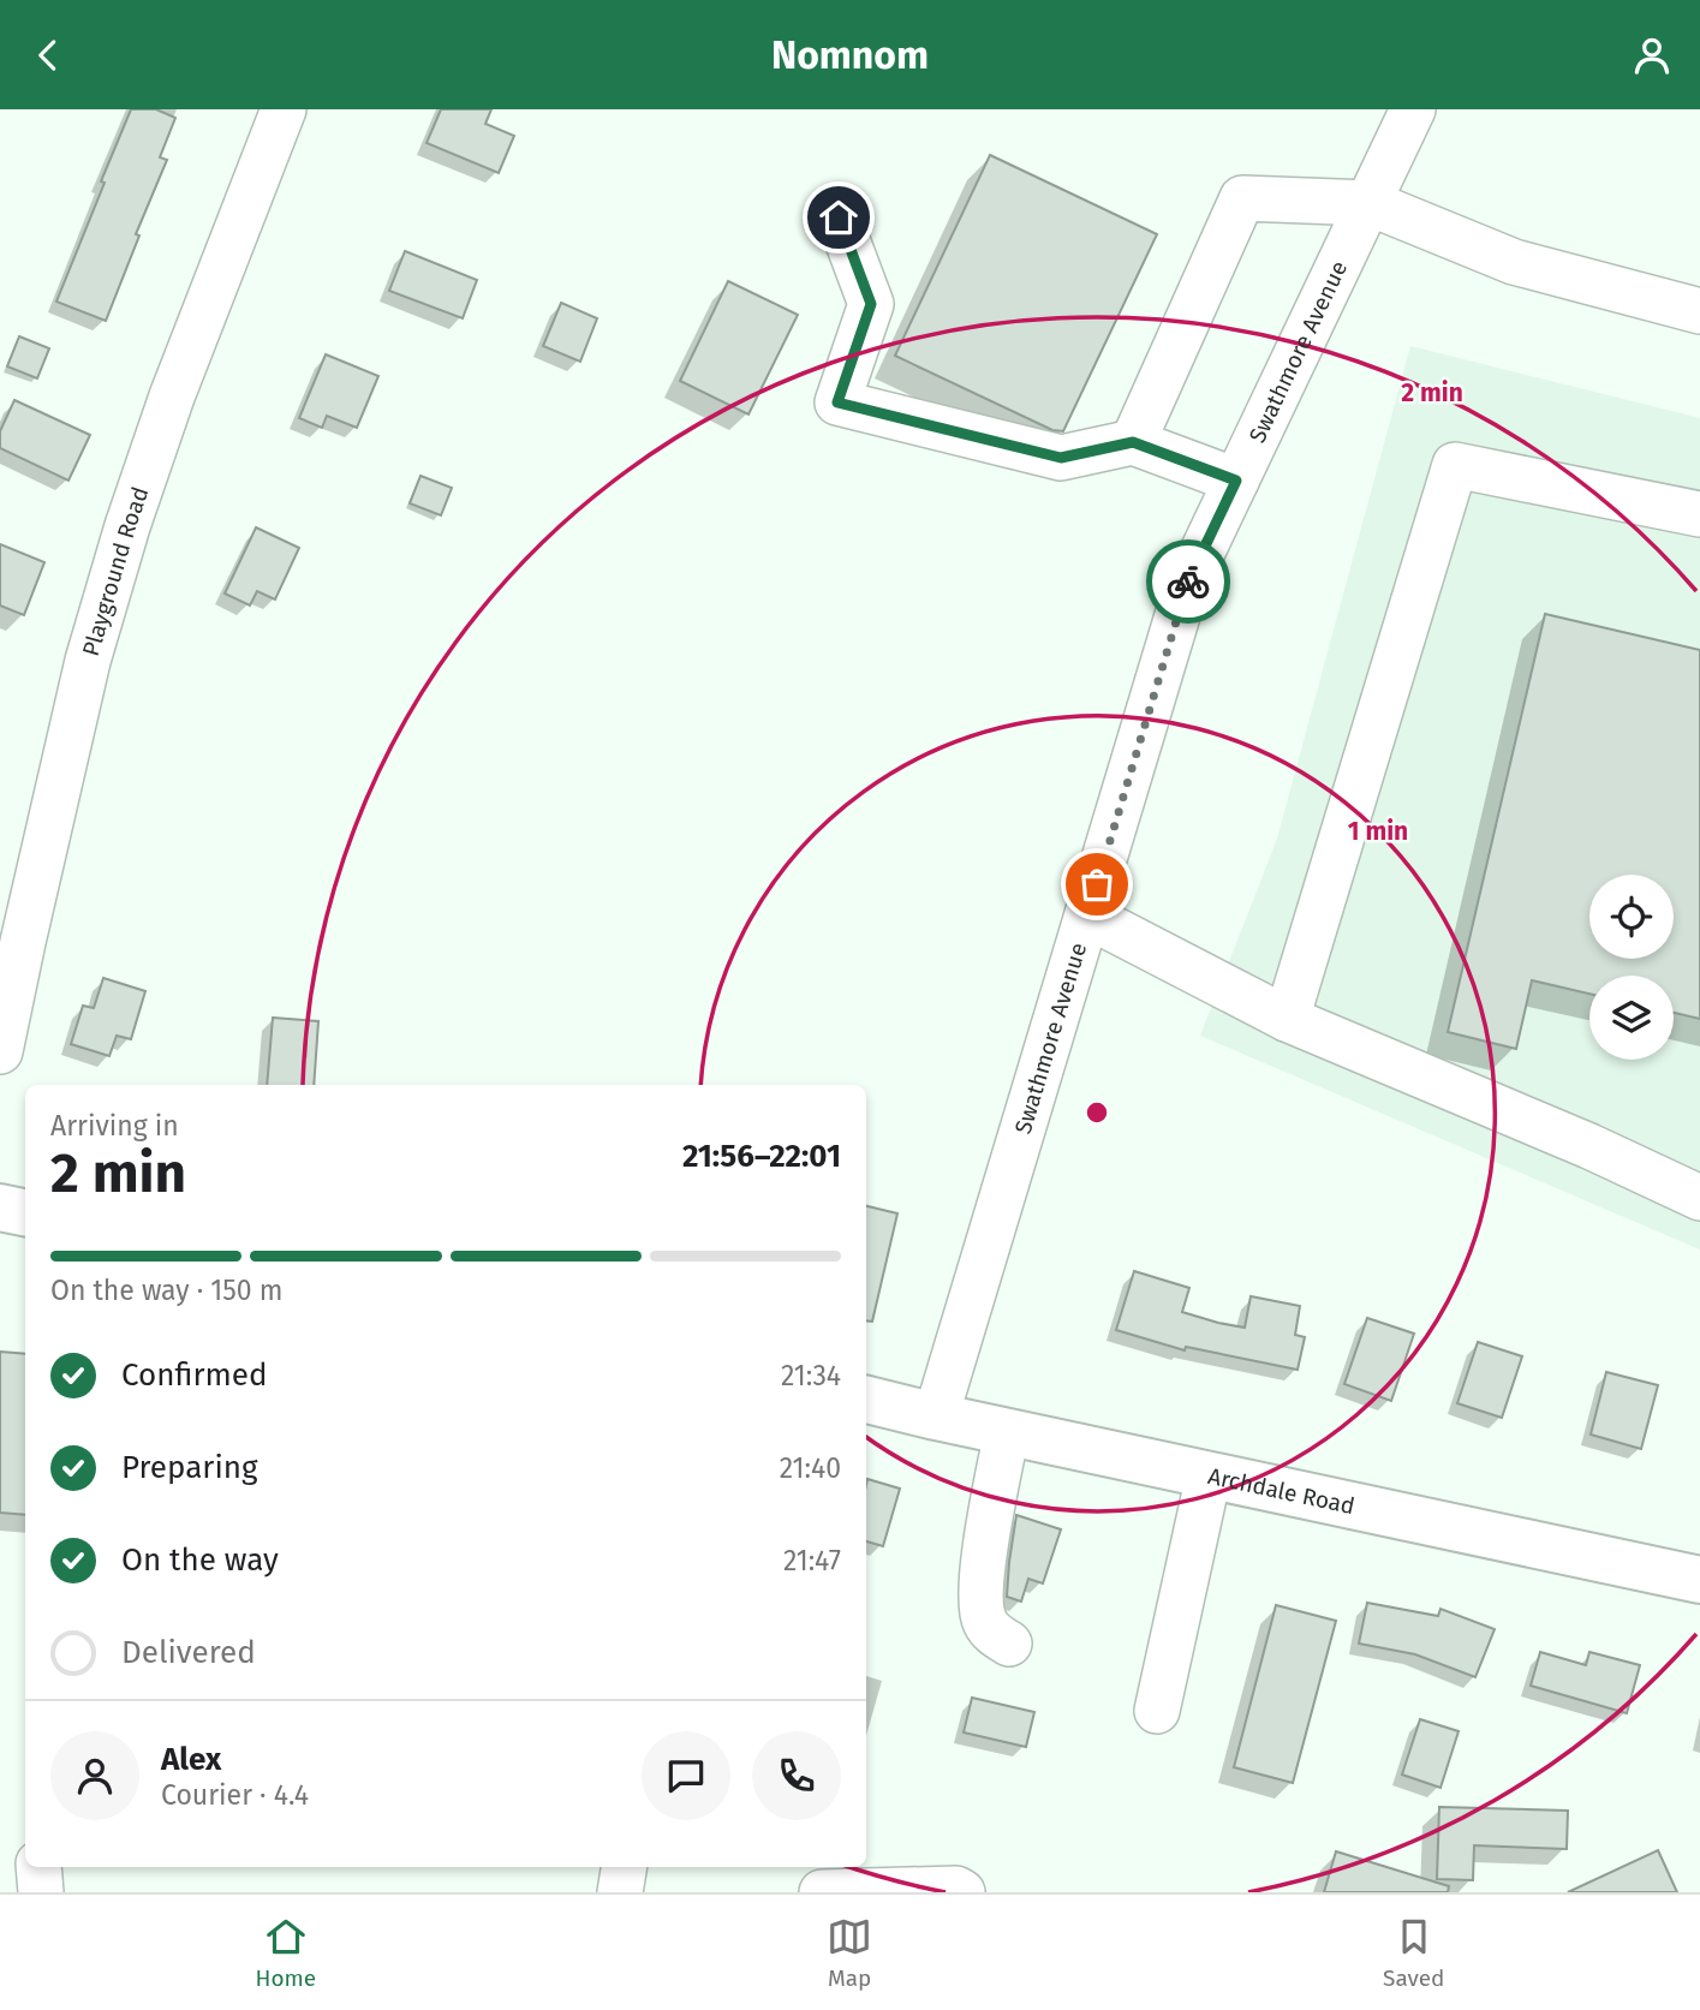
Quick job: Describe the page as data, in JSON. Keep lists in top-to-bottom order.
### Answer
{
  "streets": {
    "main road": ["Archdale Road"],
    "street": ["Swathmore Avenue", "Playground Road"]
  },
  "crossings": [
    ["Swathmore Avenue", "Archdale Road"]
  ],
  "page": {
    "header": "Nomnom",
    "heading": ["2 min", "Arriving in", "21:56–22:01"],
    "panel": ["Alex", "Courier · 4.4"],
    "bar": "On the way · 150 m",
    "list": [
      ["Confirmed", "21:34"],
      ["Preparing", "21:40"],
      ["On the way", "21:47"],
      "Delivered"
    ],
    "tabs": ["Home", "Map", "Saved"]
  },
  "rings": ["2 min", "1 min"]
}
